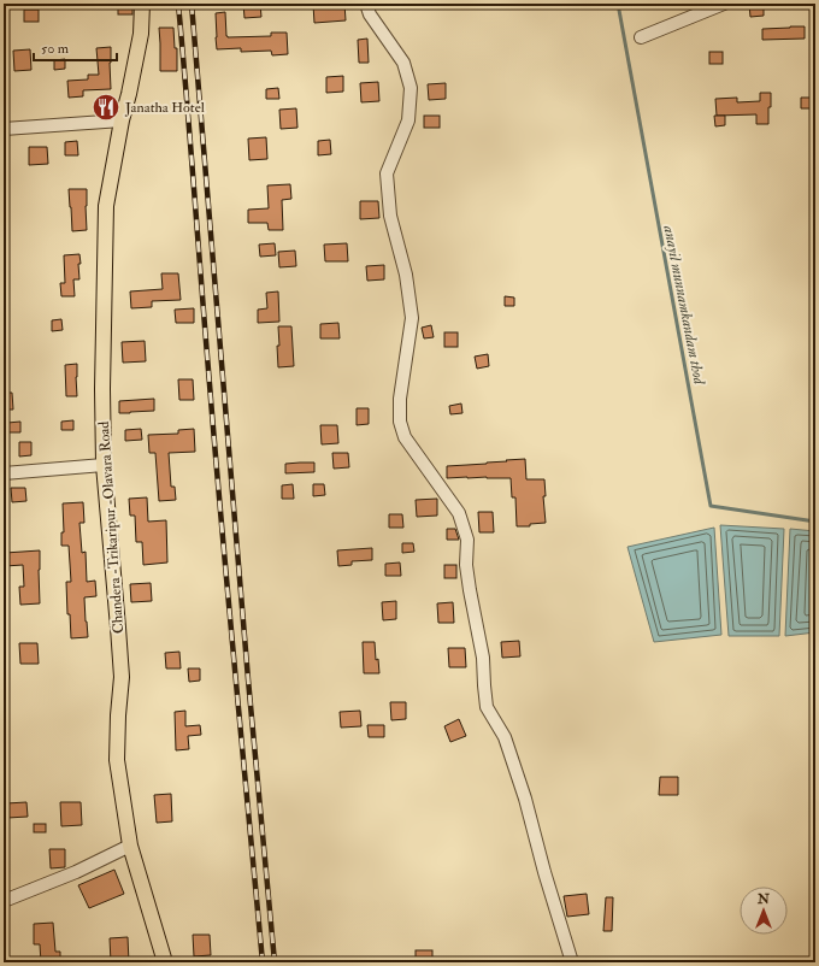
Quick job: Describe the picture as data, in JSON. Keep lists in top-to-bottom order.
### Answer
{
  "streets": {
    "main road": ["Chandera -Trikaripur -Olavara Road"]
  },
  "water": ["anayil munnamkandam thod"],
  "places": {
    "restaurant": ["Janatha Hotel"]
  },
  "scale_bar": "50 m",
  "north": "top"
}
